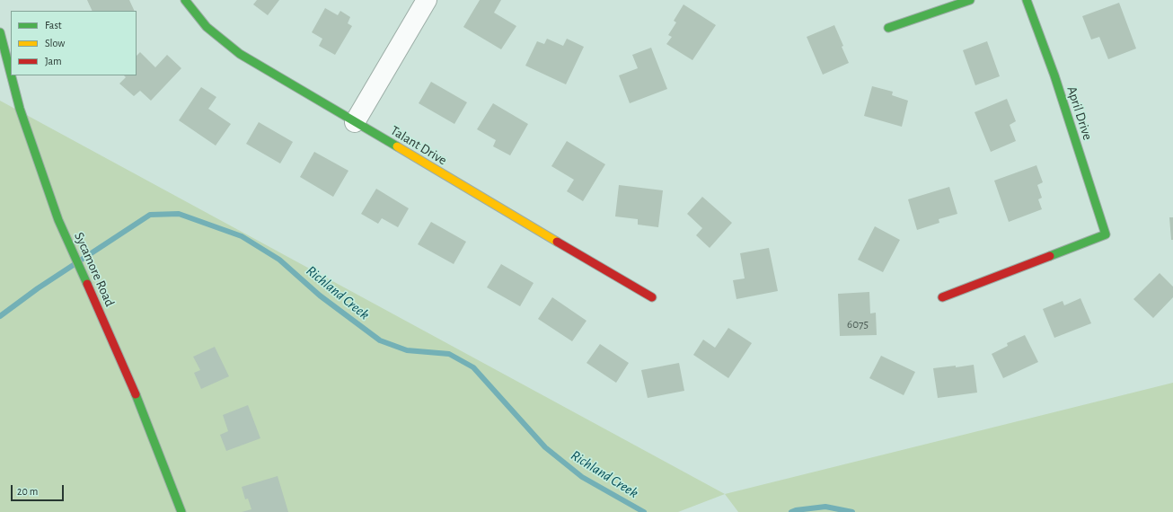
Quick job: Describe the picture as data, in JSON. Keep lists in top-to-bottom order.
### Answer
{
  "streets": {
    "street": ["April Drive", "Talant Drive", "Sycamore Road"]
  },
  "water": ["Richland Creek"],
  "house_numbers": ["6075"],
  "legend": ["Fast", "Slow", "Jam"],
  "scale_bar": "20 m"
}
